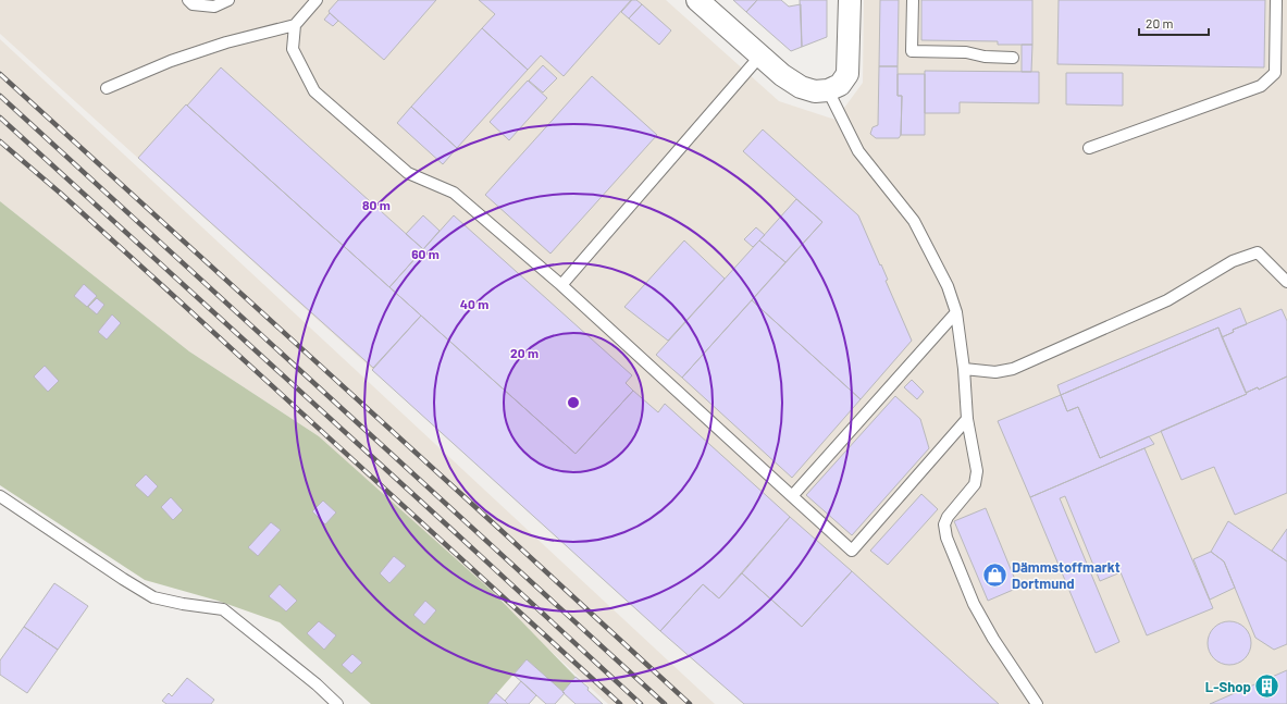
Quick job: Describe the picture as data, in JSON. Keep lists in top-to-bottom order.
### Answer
{
  "places": {
    "shop": ["Dämmstoffmarkt Dortmund"],
    "building": ["L-Shop"]
  },
  "scale_bar": "20 m",
  "rings": [
    "80 m",
    "60 m",
    "40 m",
    "20 m"
  ]
}
